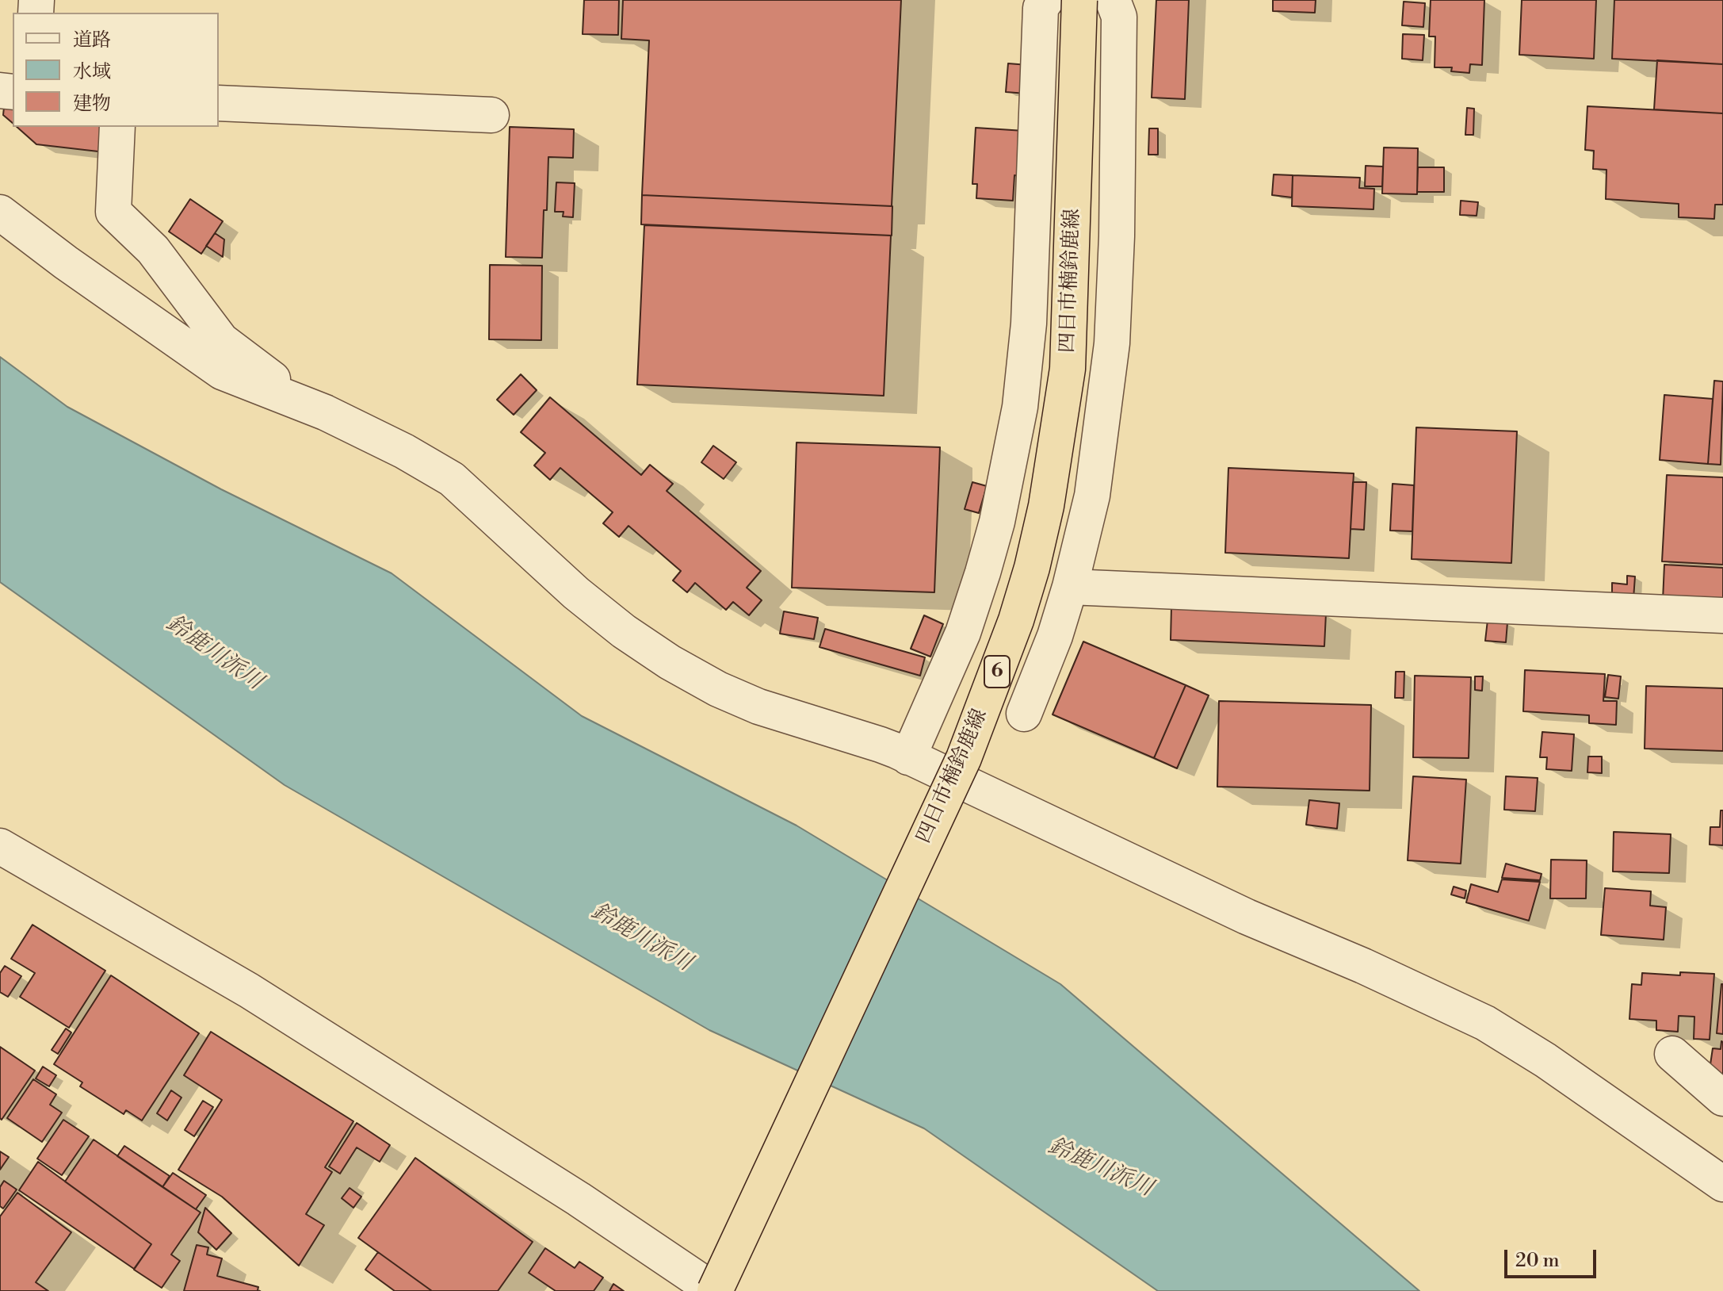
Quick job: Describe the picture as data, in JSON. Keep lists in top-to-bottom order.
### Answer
{
  "streets": {
    "main road": ["四日市楠鈴鹿線", "6"]
  },
  "water": ["鈴鹿川派川"],
  "legend": ["道路", "水域", "建物"],
  "scale_bar": "20 m"
}
